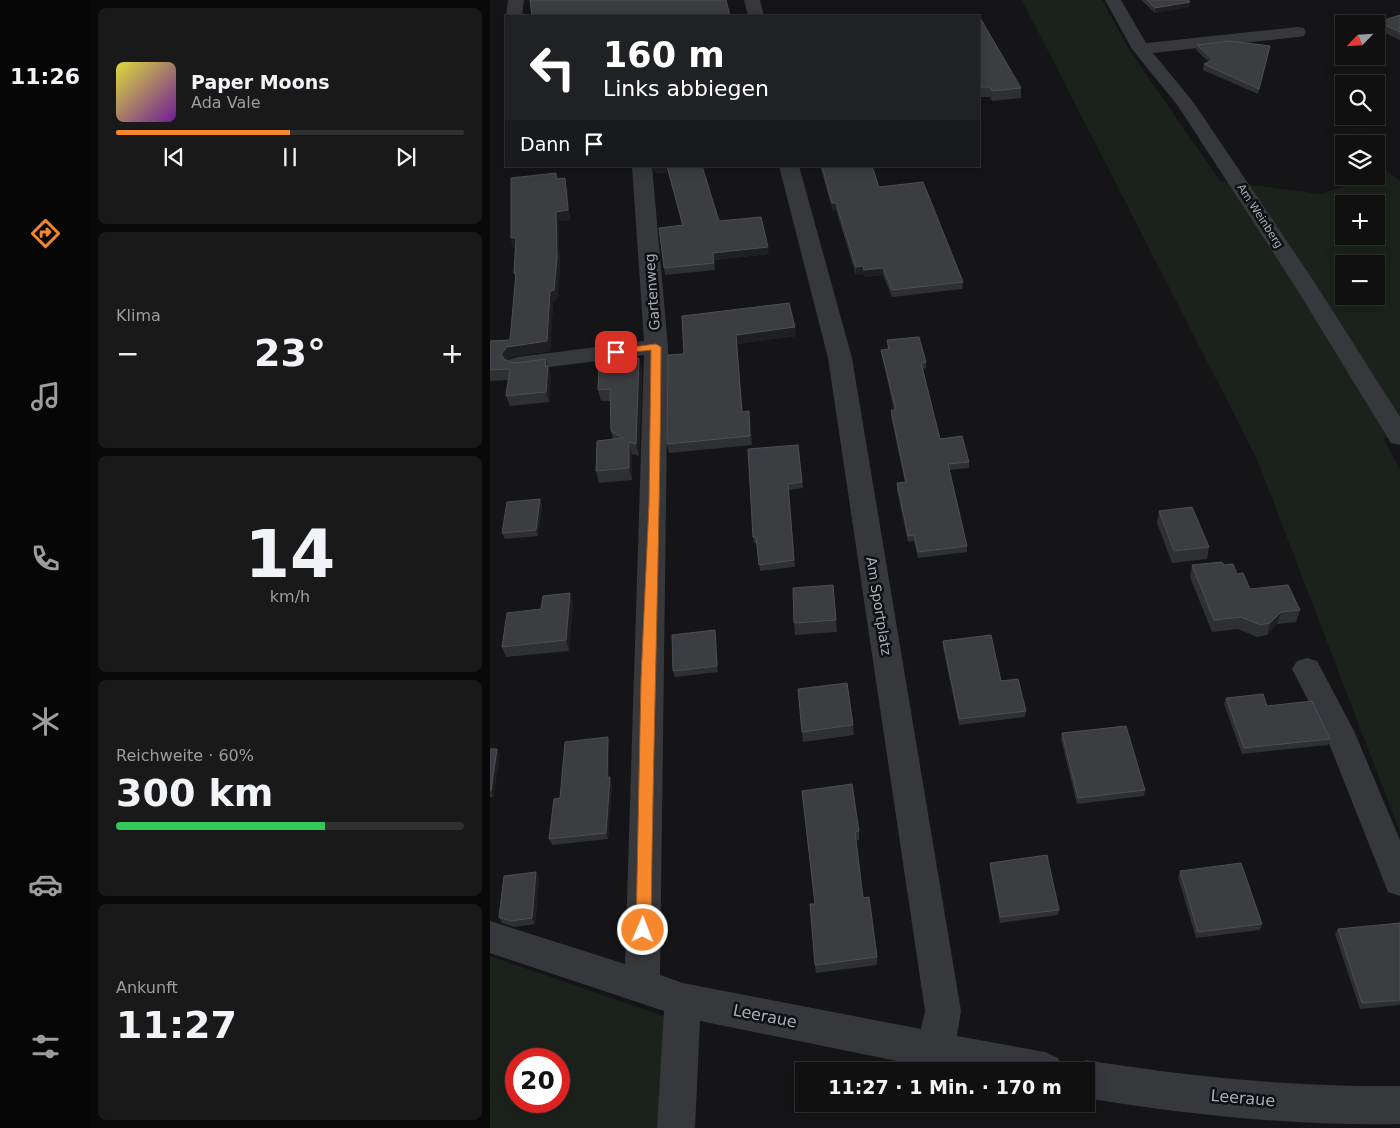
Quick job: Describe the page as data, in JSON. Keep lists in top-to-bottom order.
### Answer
{
  "streets": {
    "street": [
      "Am Weinberg",
      "Gartenweg",
      "Am Sportplatz",
      "Leeraue"
    ]
  },
  "crossings": [
    ["Gartenweg", "Leeraue"],
    ["Am Sportplatz", "Leeraue"]
  ],
  "north": "bottom left",
  "page": {
    "tabs": "11:26",
    "map_buttons": ["+", "−"],
    "turn": ["160 m", "Links abbiegen"],
    "song": ["Paper Moons", "Ada Vale"],
    "then": "Dann",
    "tile": [
      "Klima",
      ["14", "km/h"],
      ["Reichweite · 60%", "300 km"],
      ["Ankunft", "11:27"]
    ],
    "heat": ["−", "23°", "+"],
    "limit": "20",
    "trip": "11:27 · 1 Min. · 170 m"
  }
}
